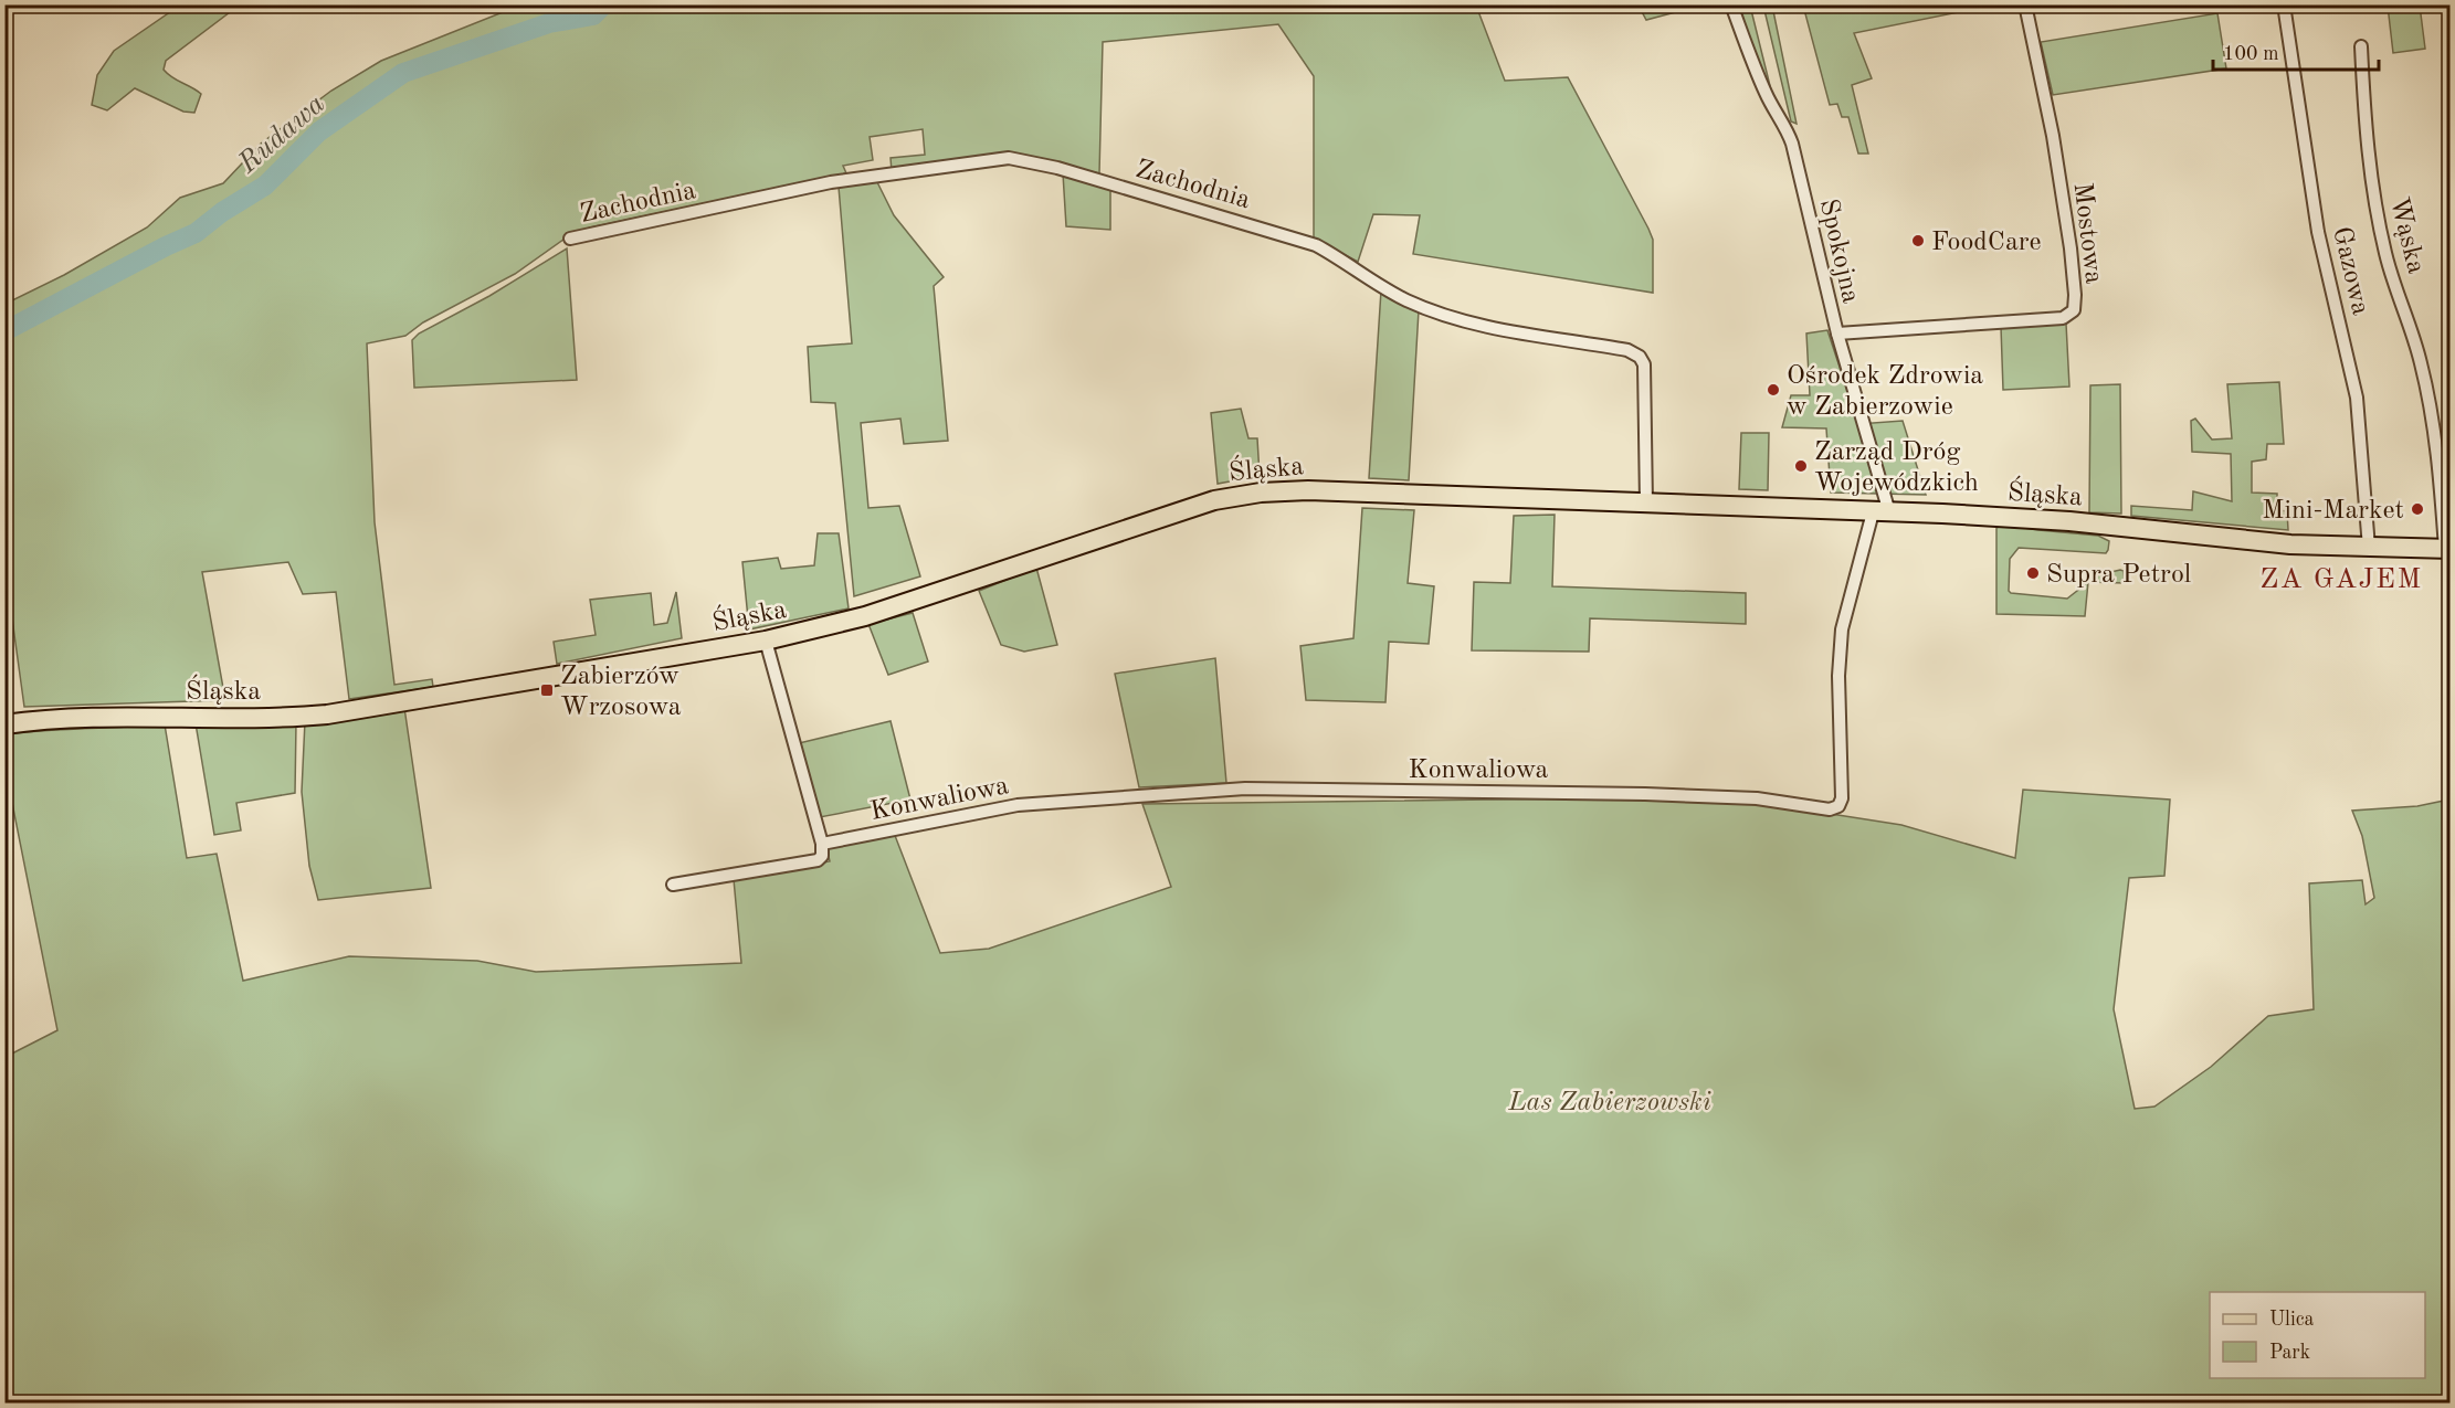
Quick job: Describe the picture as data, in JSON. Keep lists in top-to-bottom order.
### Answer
{
  "streets": {
    "main road": ["Śląska"],
    "street": [
      "Zachodnia",
      "Mostowa",
      "Wąska",
      "Spokojna",
      "Gazowa",
      "Konwaliowa"
    ]
  },
  "crossings": [
    ["Zachodnia", "Śląska"],
    ["Mostowa", "Spokojna"],
    ["Wąska", "Śląska"],
    ["Spokojna", "Śląska"],
    ["Spokojna", "Konwaliowa"],
    ["Gazowa", "Śląska"],
    ["Śląska", "Konwaliowa"]
  ],
  "districts": ["ZA GAJEM"],
  "water": ["Rudawa"],
  "parks": ["Las Zabierzowski"],
  "places": {
    "other": [
      "FoodCare",
      "Ośrodek Zdrowia w Zabierzowie",
      "Zarząd Dróg Wojewódzkich",
      "Mini-Market",
      "Supra Petrol"
    ],
    "transit": ["Zabierzów Wrzosowa"]
  },
  "legend": ["Ulica", "Park"],
  "scale_bar": "100 m"
}
